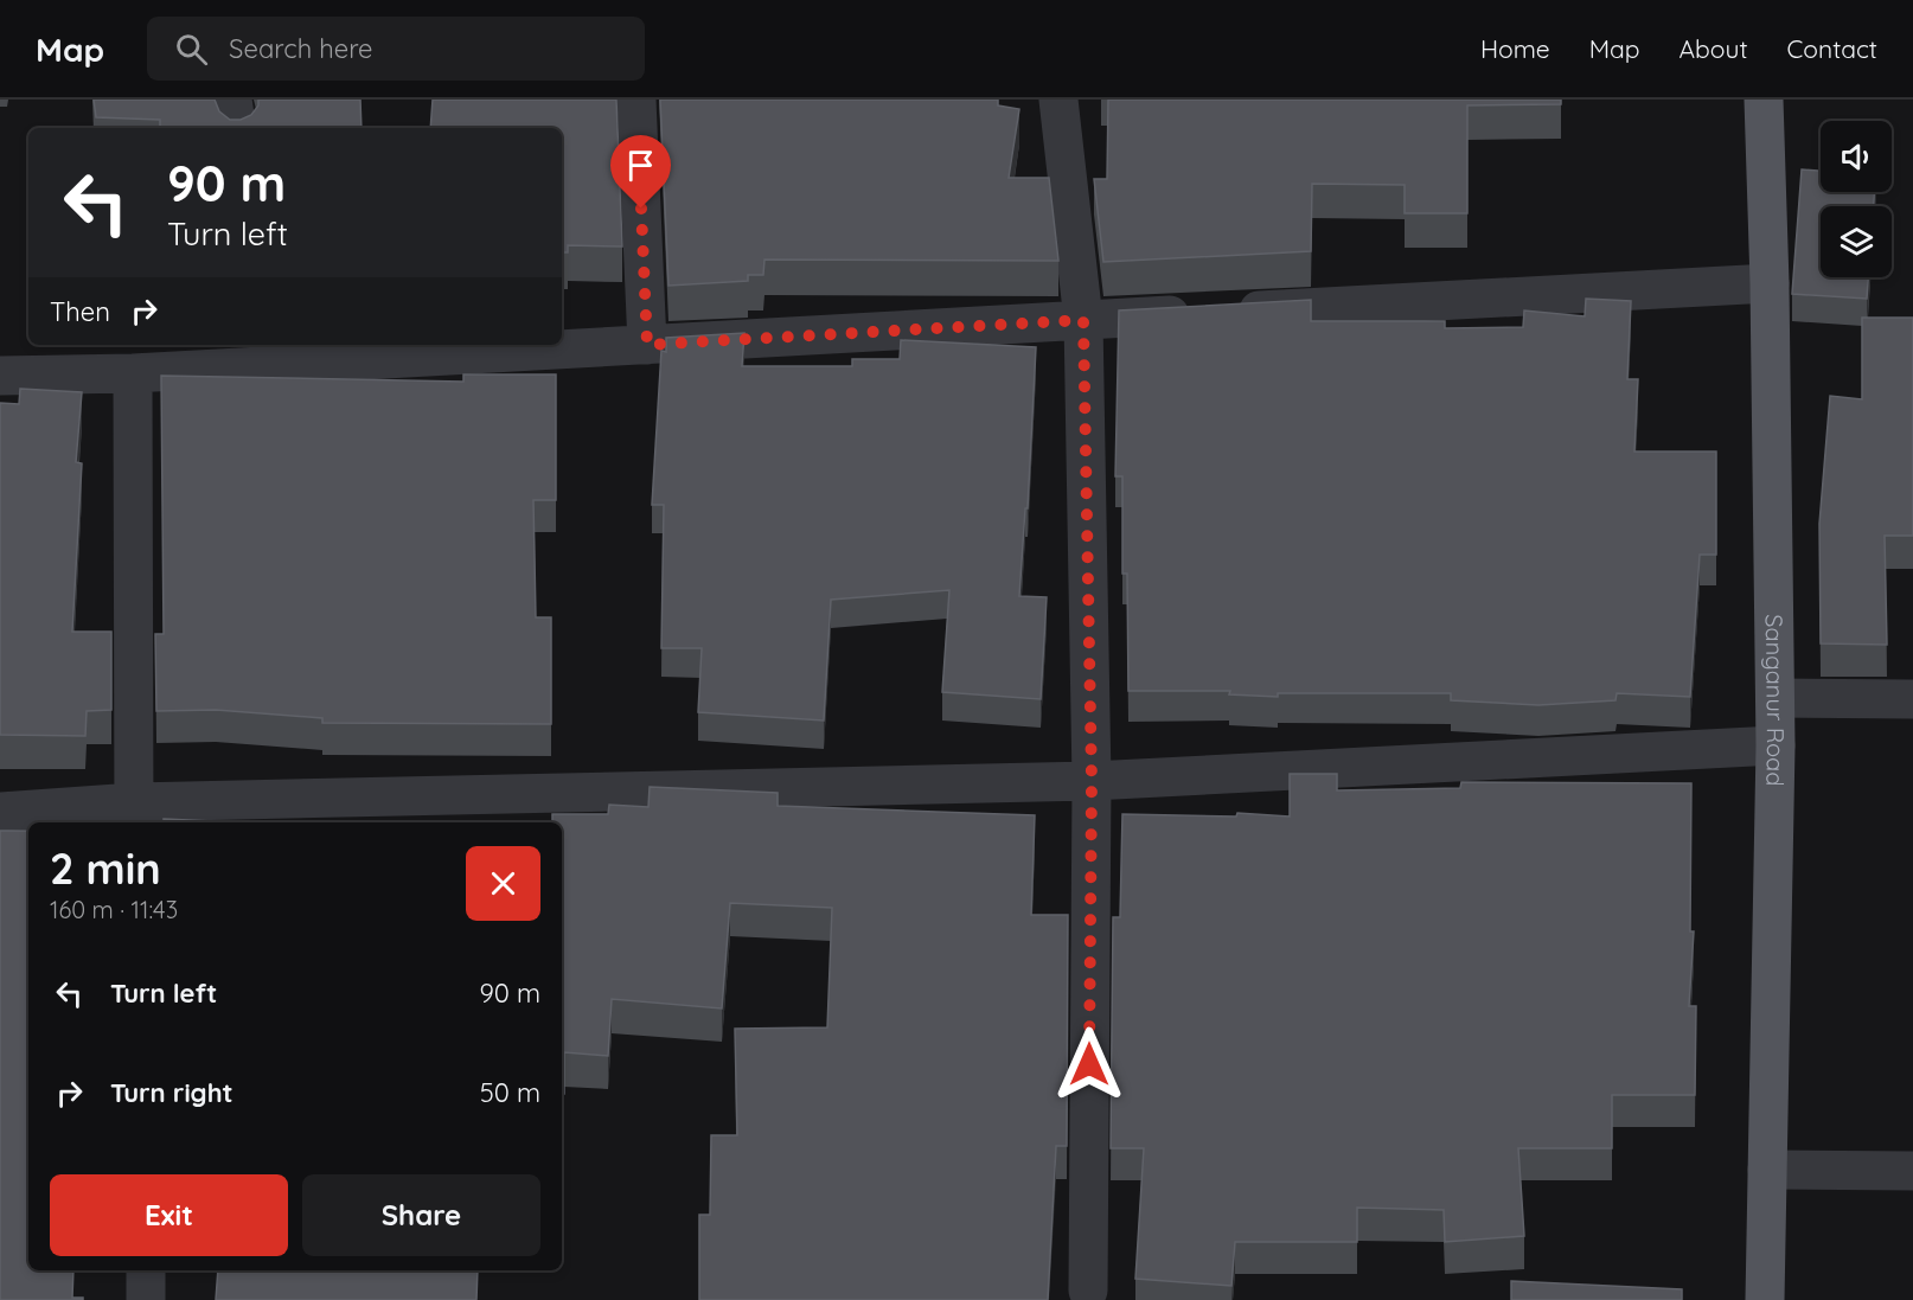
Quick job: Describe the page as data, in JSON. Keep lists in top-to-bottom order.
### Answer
{
  "streets": {
    "main road": ["Sanganur Road"]
  },
  "page": {
    "header": "Map",
    "search": "Search here",
    "nav": [
      "Home",
      "Map",
      "About",
      "Contact"
    ],
    "turn": ["90 m", "Turn left"],
    "then": "Then",
    "heading": ["2 min", "160 m · 11:43"],
    "list": [
      {
        "name": "Turn left",
        "value": "90 m"
      },
      {
        "name": "Turn right",
        "value": "50 m"
      }
    ],
    "buttons": ["Exit", "Share"]
  }
}
